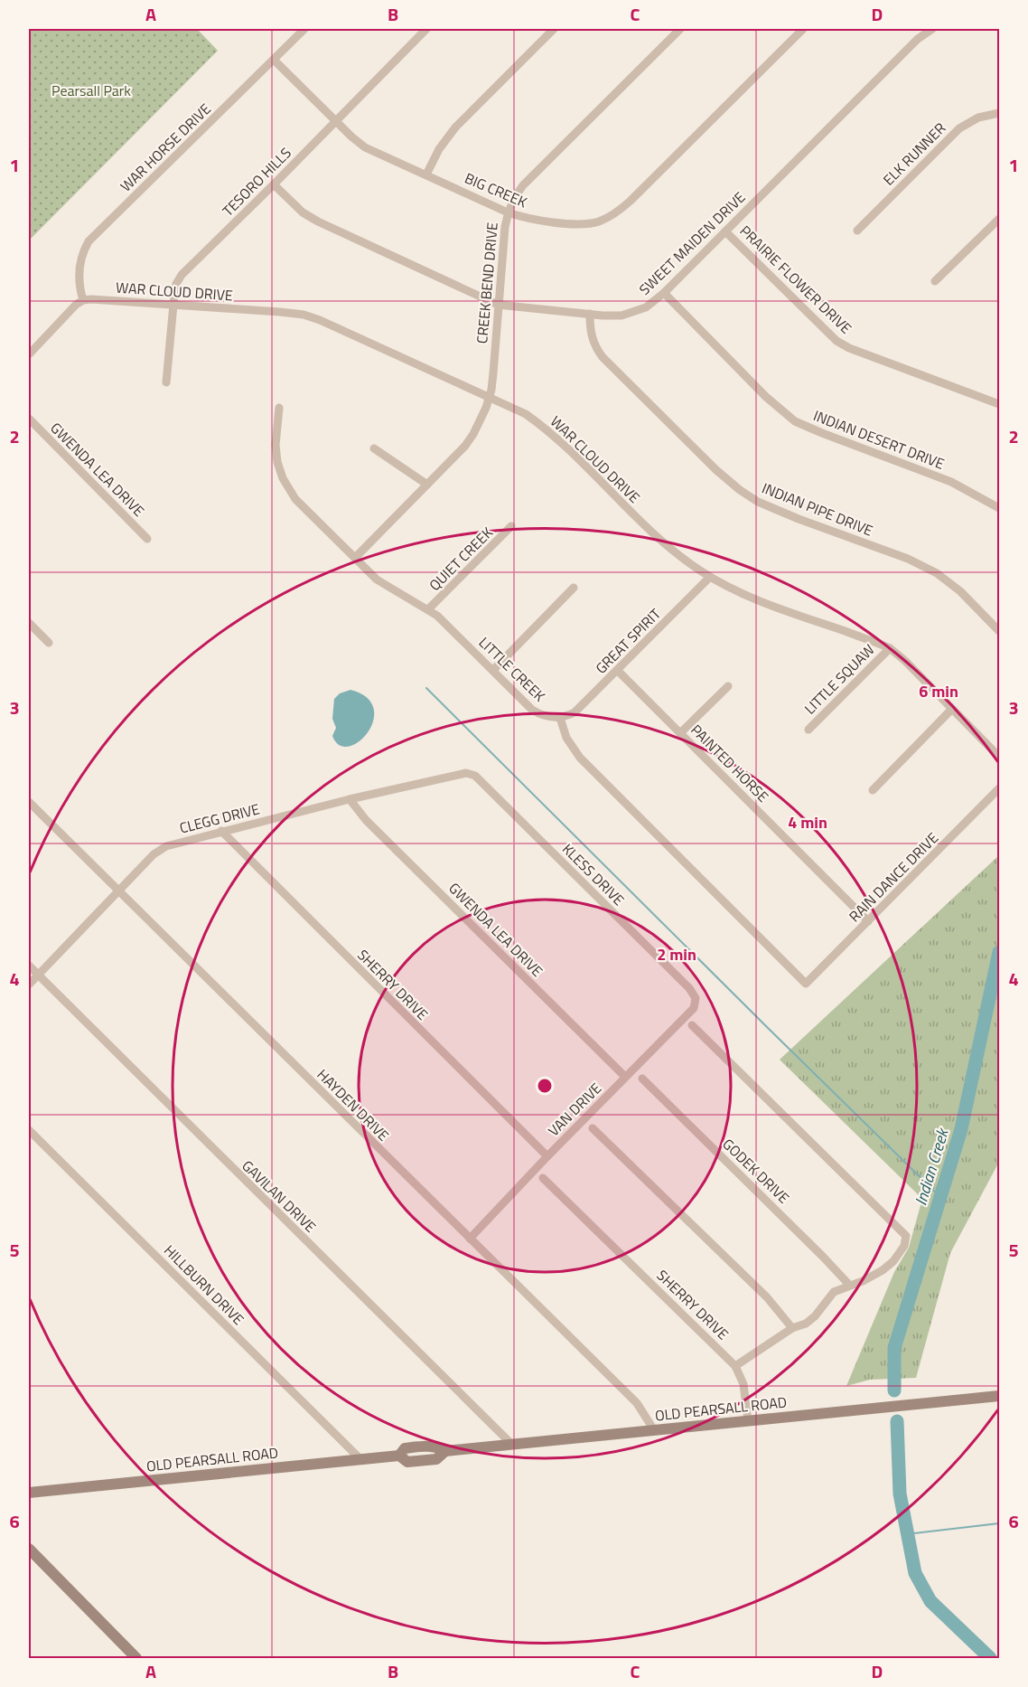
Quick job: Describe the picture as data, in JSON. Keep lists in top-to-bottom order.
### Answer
{
  "streets": {
    "main road": ["OLD PEARSALL ROAD"],
    "street": [
      "WAR HORSE DRIVE",
      "ELK RUNNER",
      "TESORO HILLS",
      "BIG CREEK",
      "SWEET MAIDEN DRIVE",
      "PRAIRIE FLOWER DRIVE",
      "CREEK BEND DRIVE",
      "WAR CLOUD DRIVE",
      "INDIAN DESERT DRIVE",
      "GWENDA LEA DRIVE",
      "INDIAN PIPE DRIVE",
      "QUIET CREEK",
      "GREAT SPIRIT",
      "LITTLE CREEK",
      "LITTLE SQUAW",
      "PAINTED HORSE",
      "CLEGG DRIVE",
      "KLESS DRIVE",
      "RAIN DANCE DRIVE",
      "SHERRY DRIVE",
      "HAYDEN DRIVE",
      "VAN DRIVE",
      "GODEK DRIVE",
      "GAVILAN DRIVE",
      "HILLBURN DRIVE"
    ]
  },
  "crossings": [
    ["WAR HORSE DRIVE", "BIG CREEK"],
    ["WAR HORSE DRIVE", "WAR CLOUD DRIVE"],
    ["TESORO HILLS", "BIG CREEK"],
    ["TESORO HILLS", "SWEET MAIDEN DRIVE"],
    ["TESORO HILLS", "WAR CLOUD DRIVE"],
    ["BIG CREEK", "CREEK BEND DRIVE"],
    ["SWEET MAIDEN DRIVE", "PRAIRIE FLOWER DRIVE"],
    ["SWEET MAIDEN DRIVE", "CREEK BEND DRIVE"],
    ["SWEET MAIDEN DRIVE", "INDIAN DESERT DRIVE"],
    ["SWEET MAIDEN DRIVE", "INDIAN PIPE DRIVE"],
    ["CREEK BEND DRIVE", "WAR CLOUD DRIVE"],
    ["CREEK BEND DRIVE", "LITTLE CREEK"],
    ["WAR CLOUD DRIVE", "GREAT SPIRIT"],
    ["WAR CLOUD DRIVE", "LITTLE SQUAW"],
    ["GWENDA LEA DRIVE", "CLEGG DRIVE"],
    ["GWENDA LEA DRIVE", "VAN DRIVE"],
    ["QUIET CREEK", "LITTLE CREEK"],
    ["GREAT SPIRIT", "LITTLE CREEK"],
    ["GREAT SPIRIT", "PAINTED HORSE"],
    ["GREAT SPIRIT", "RAIN DANCE DRIVE"],
    ["LITTLE CREEK", "RAIN DANCE DRIVE"],
    ["PAINTED HORSE", "RAIN DANCE DRIVE"],
    ["CLEGG DRIVE", "KLESS DRIVE"],
    ["CLEGG DRIVE", "SHERRY DRIVE"],
    ["CLEGG DRIVE", "HAYDEN DRIVE"],
    ["CLEGG DRIVE", "GAVILAN DRIVE"],
    ["KLESS DRIVE", "VAN DRIVE"],
    ["SHERRY DRIVE", "VAN DRIVE"],
    ["SHERRY DRIVE", "OLD PEARSALL ROAD"],
    ["HAYDEN DRIVE", "VAN DRIVE"],
    ["HAYDEN DRIVE", "OLD PEARSALL ROAD"],
    ["GAVILAN DRIVE", "OLD PEARSALL ROAD"],
    ["HILLBURN DRIVE", "OLD PEARSALL ROAD"]
  ],
  "water": ["Indian Creek"],
  "parks": ["Pearsall Park"],
  "grid": {
    "columns": [
      "A",
      "B",
      "C",
      "D"
    ],
    "rows": [
      "1",
      "2",
      "3",
      "4",
      "5",
      "6"
    ]
  },
  "rings": ["6 min", "4 min", "2 min"]
}
